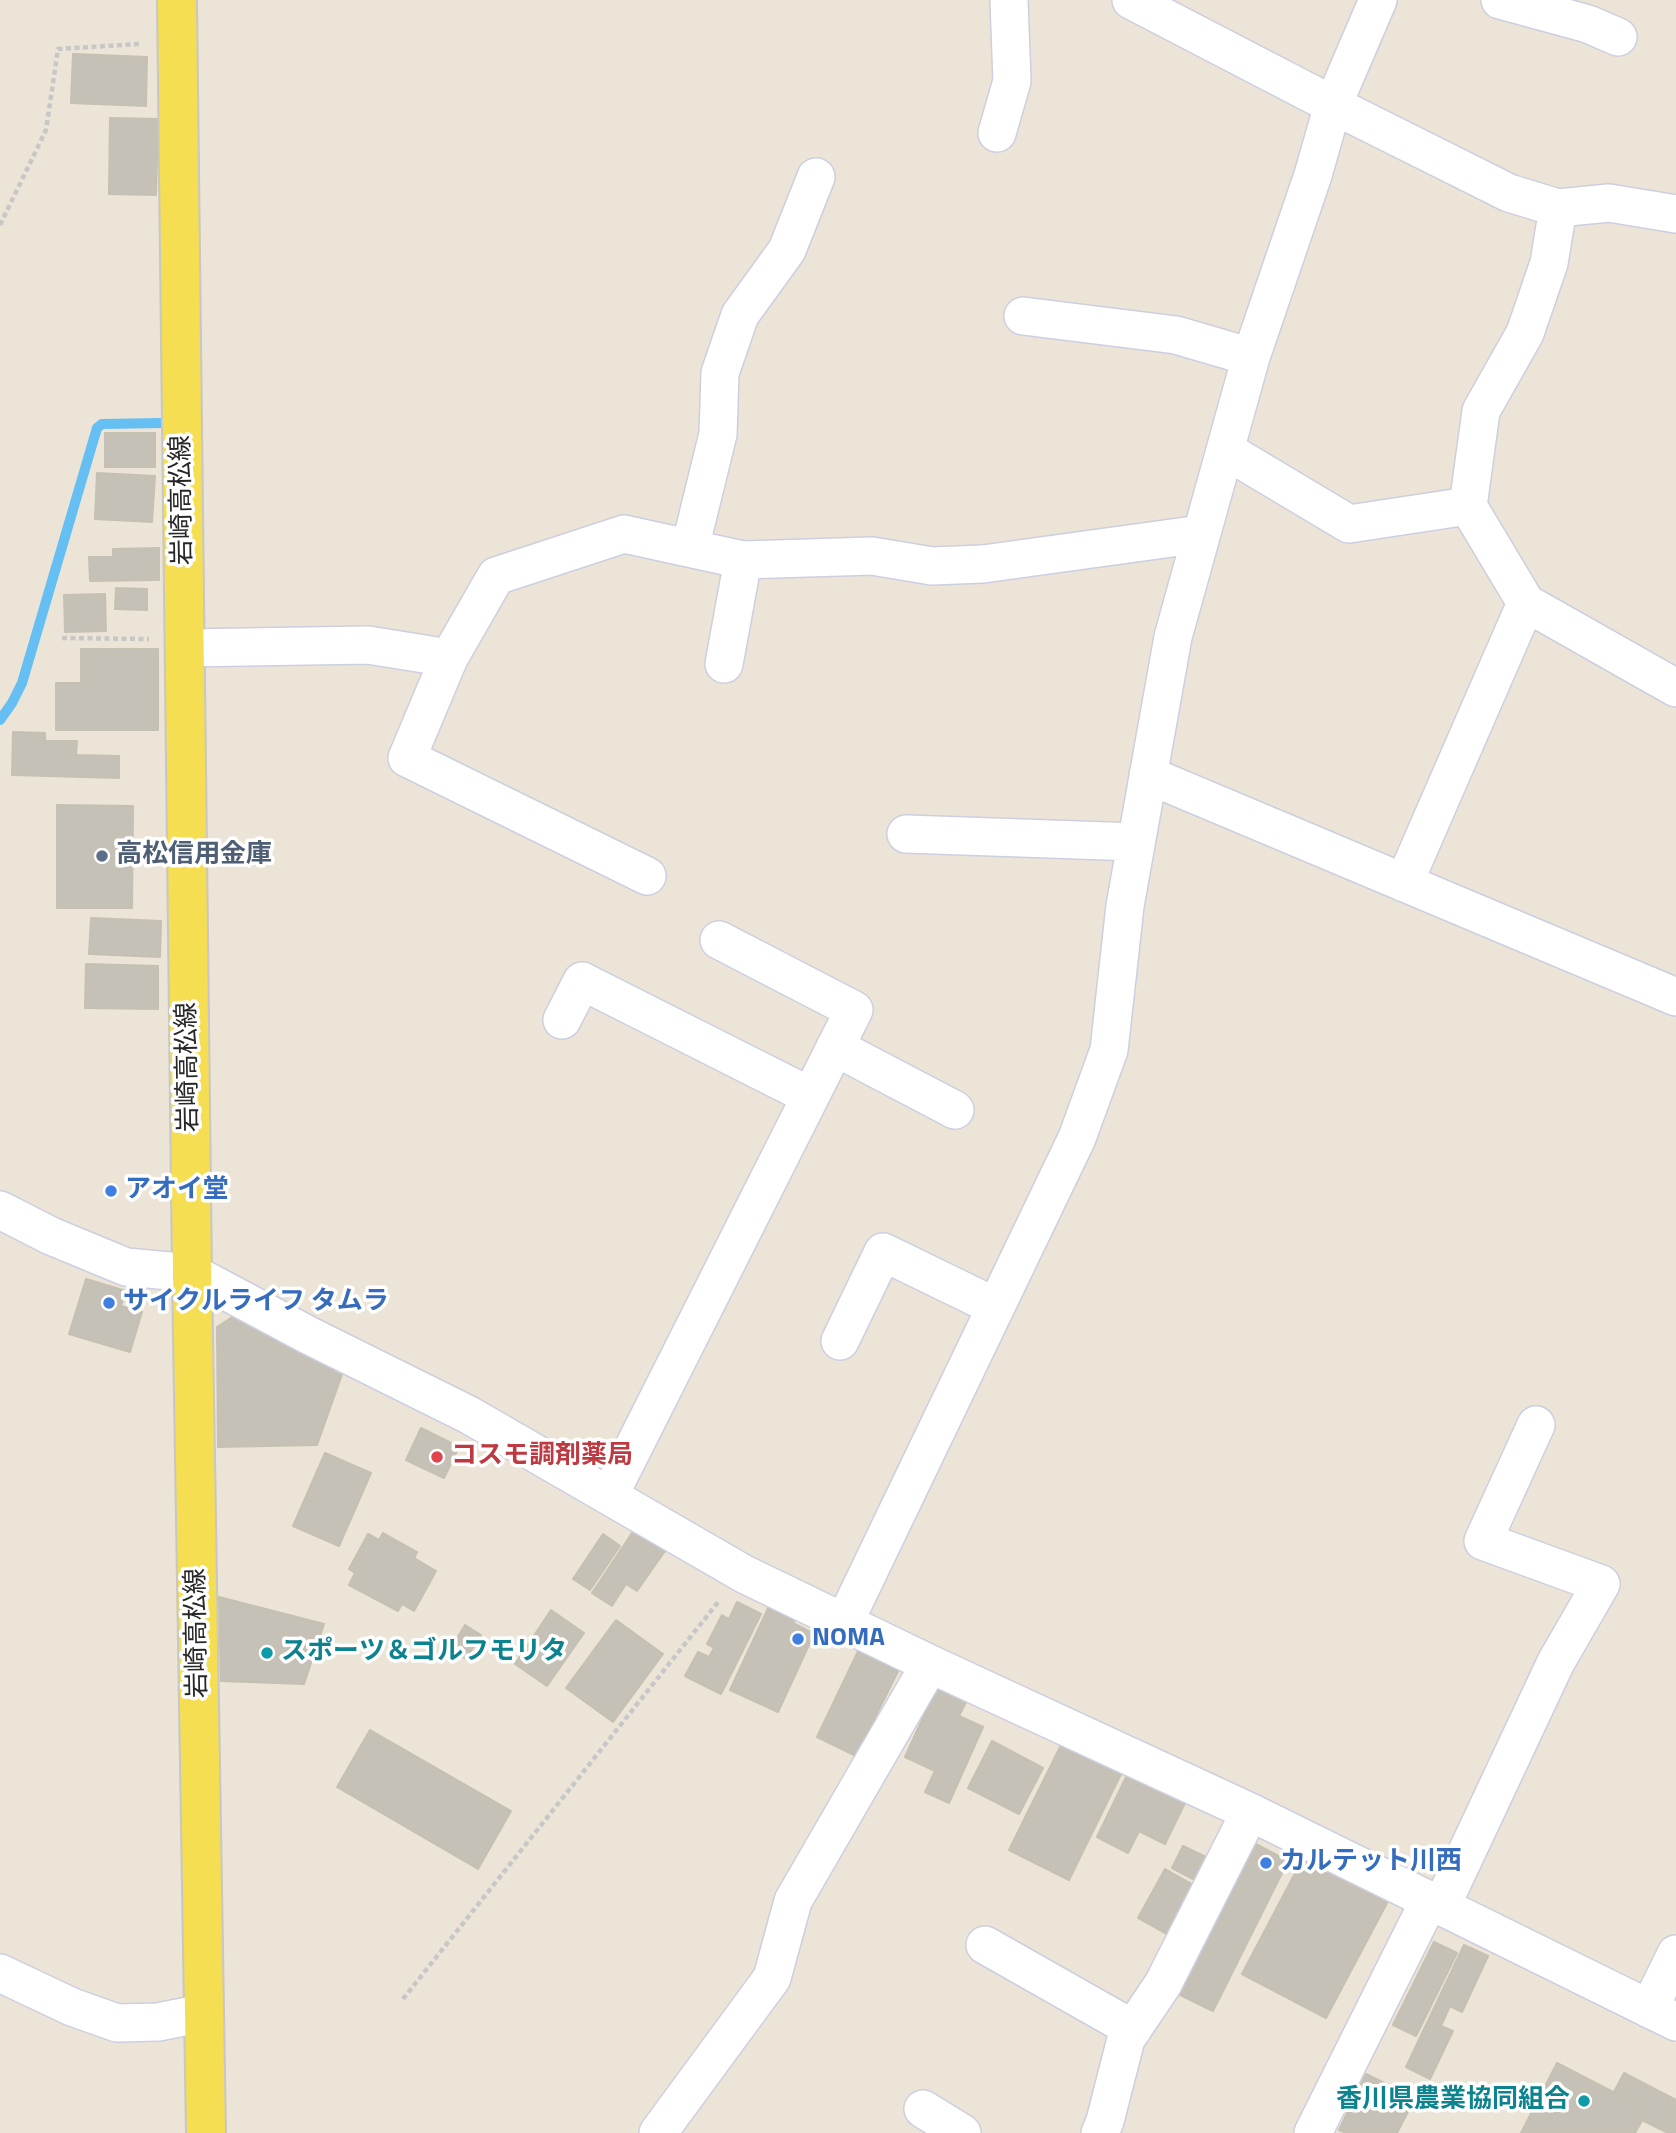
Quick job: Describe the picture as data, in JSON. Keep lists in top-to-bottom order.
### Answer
{
  "streets": {
    "main road": ["岩崎高松線"]
  },
  "places": [
    "高松信用金庫",
    "アオイ堂",
    "サイクルライフ タムラ",
    "コスモ調剤薬局",
    "NOMA",
    "スポーツ＆ゴルフモリタ",
    "カルテット川西",
    "香川県農業協同組合"
  ]
}
